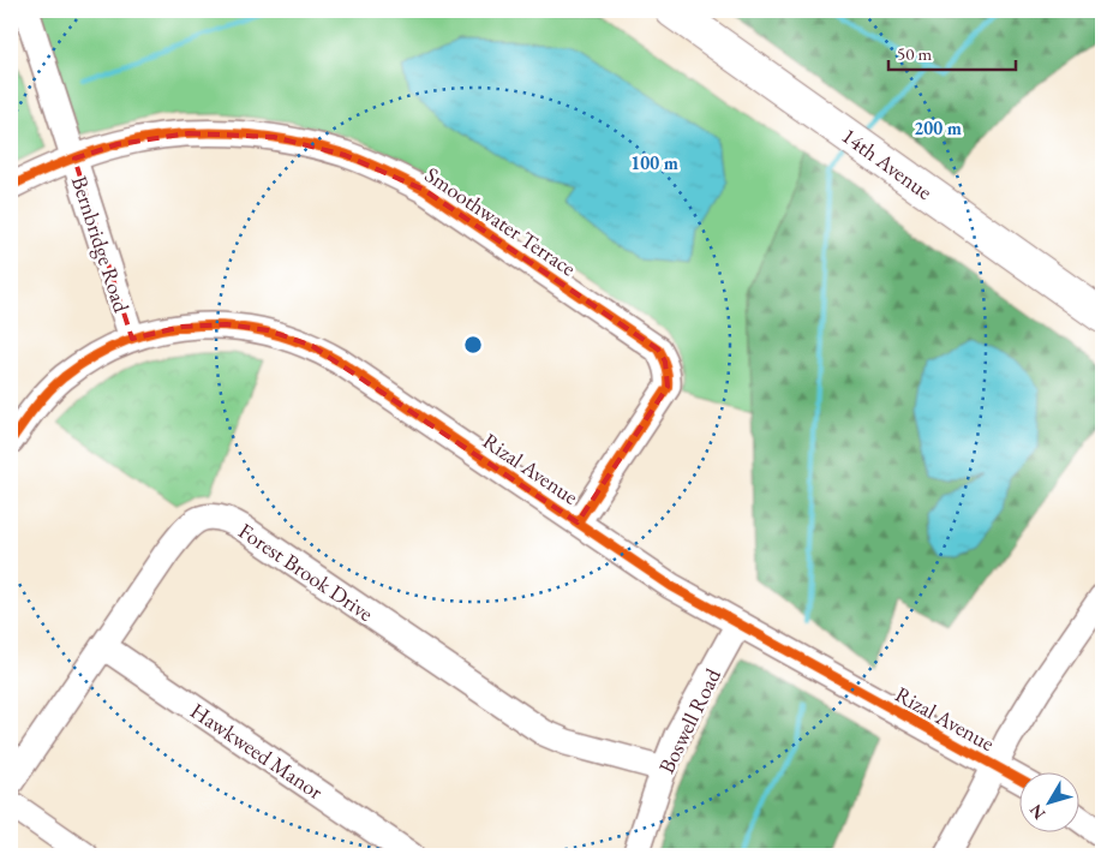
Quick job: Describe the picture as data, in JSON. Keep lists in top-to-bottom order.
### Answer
{
  "streets": {
    "main road": ["14th Avenue"],
    "street": [
      "Smoothwater Terrace",
      "Bernbridge Road",
      "Rizal Avenue",
      "Forest Brook Drive",
      "Boswell Road",
      "Hawkweed Manor"
    ]
  },
  "crossings": [
    ["Smoothwater Terrace", "Bernbridge Road"],
    ["Smoothwater Terrace", "Rizal Avenue"],
    ["Bernbridge Road", "Rizal Avenue"],
    ["Rizal Avenue", "Boswell Road"],
    ["Forest Brook Drive", "Boswell Road"],
    ["Forest Brook Drive", "Hawkweed Manor"]
  ],
  "scale_bar": "50 m",
  "north": "bottom left",
  "rings": ["200 m", "100 m"]
}
